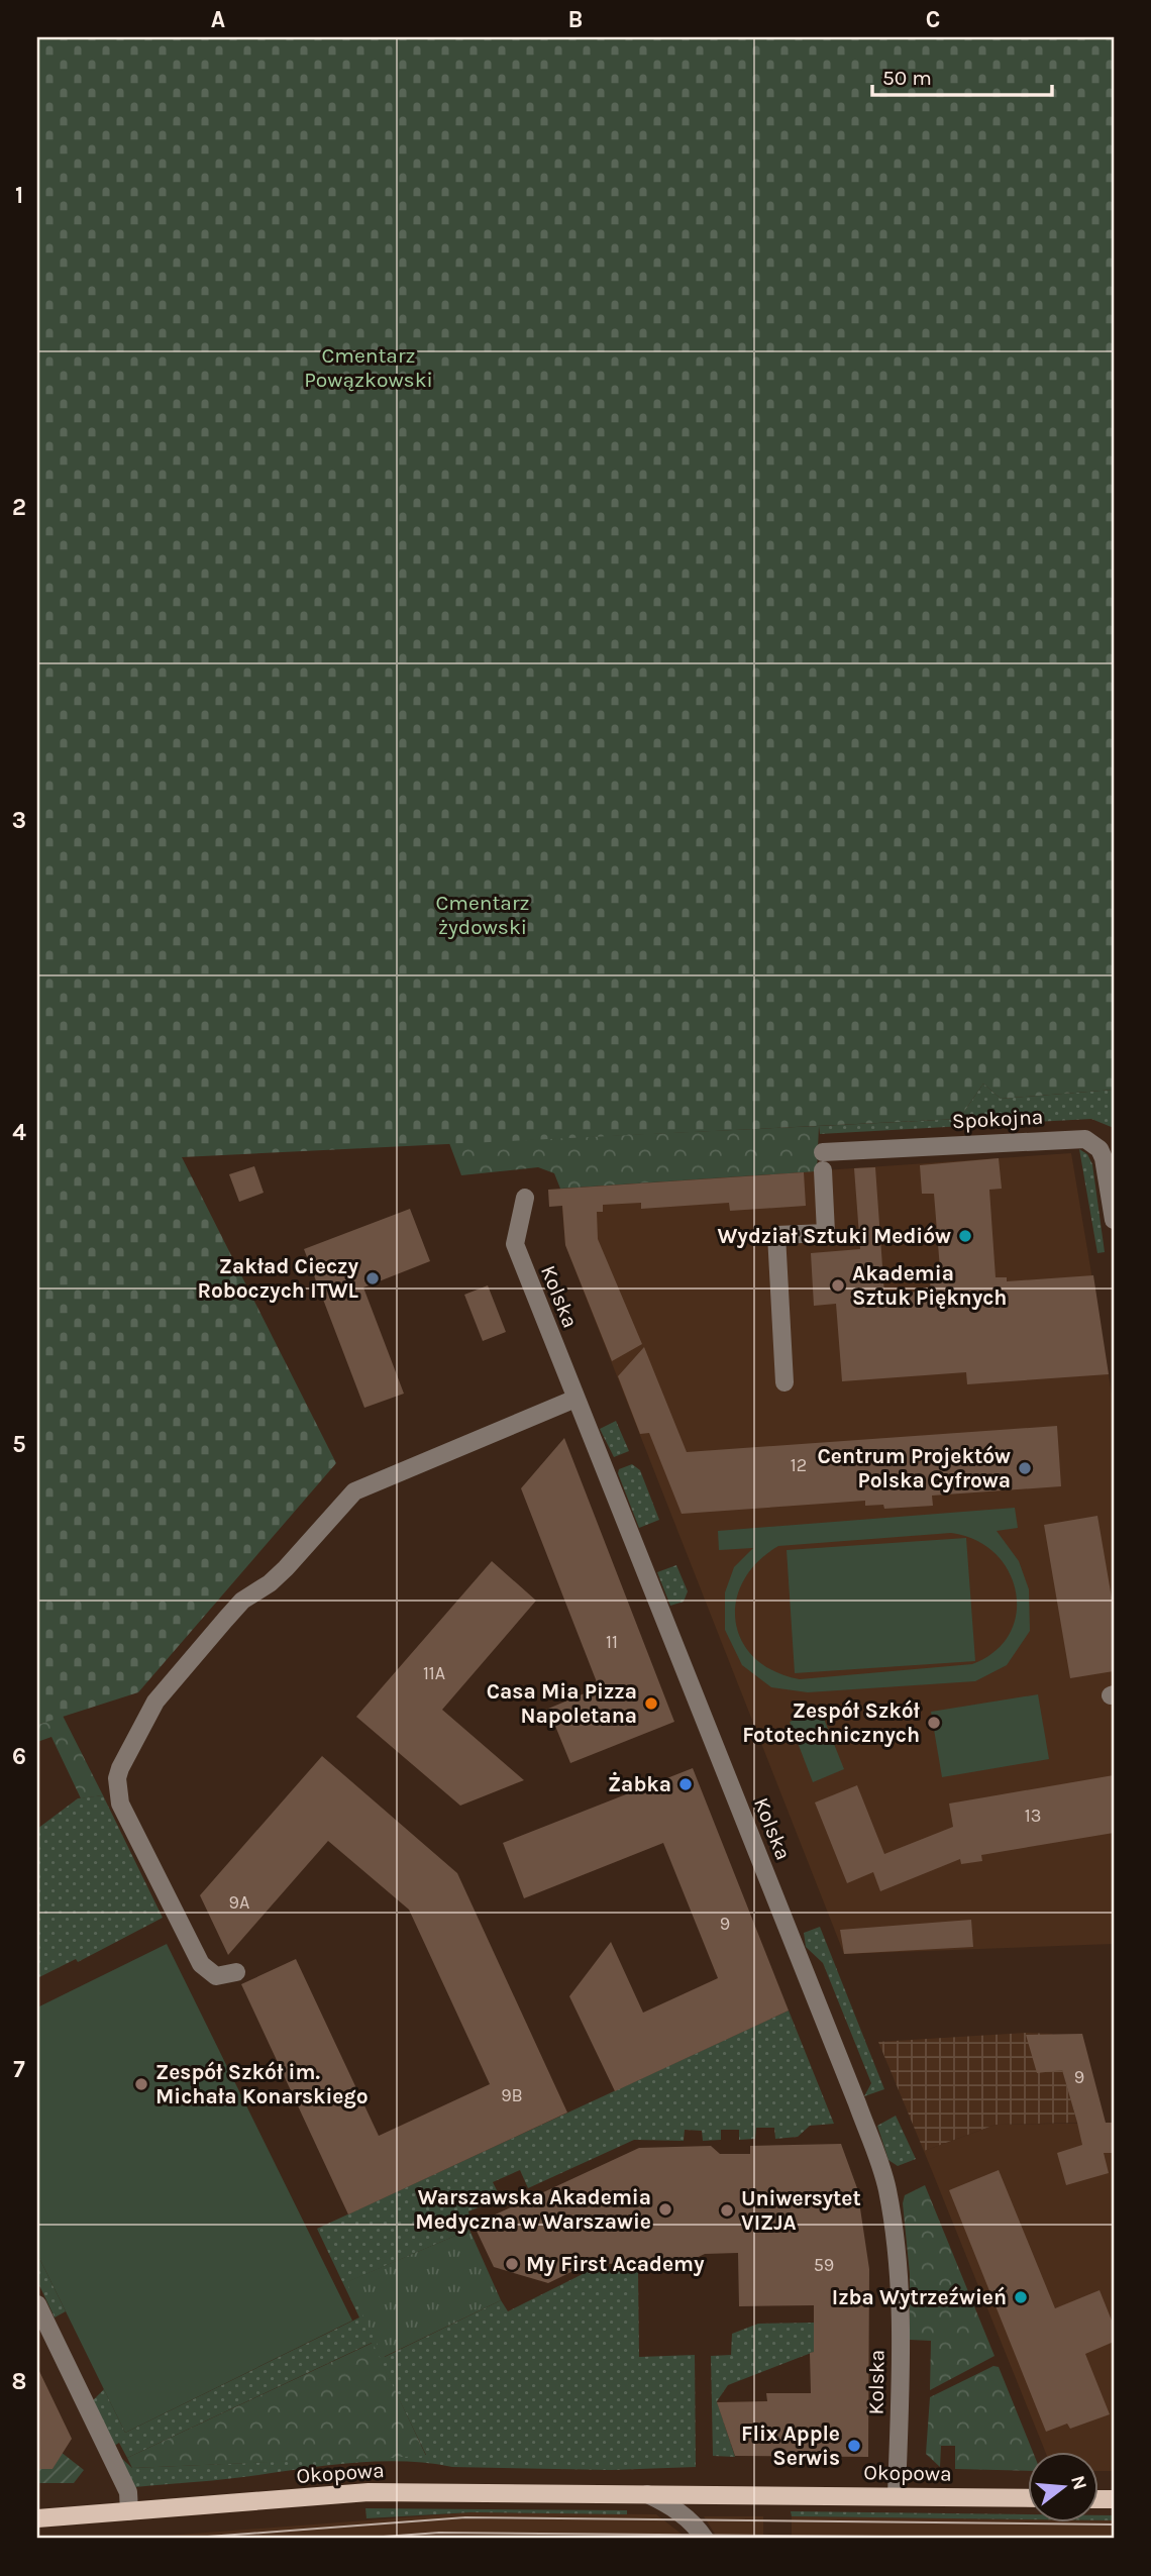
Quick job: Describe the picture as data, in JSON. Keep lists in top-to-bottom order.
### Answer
{
  "streets": {
    "main road": ["Okopowa"],
    "street": ["Spokojna", "Kolska"]
  },
  "crossings": [
    ["Kolska", "Okopowa"]
  ],
  "parks": ["Cmentarz Powązkowski", "Cmentarz żydowski"],
  "places": [
    "Wydział Sztuki Mediów",
    "Zakład Cieczy Roboczych ITWL",
    "Akademia Sztuk Pięknych",
    "Centrum Projektów Polska Cyfrowa",
    "Casa Mia Pizza Napoletana",
    "Zespół Szkół Fototechnicznych",
    "Żabka",
    "Zespół Szkół im. Michała Konarskiego",
    "Warszawska Akademia Medyczna w Warszawie",
    "Uniwersytet VIZJA",
    "My First Academy",
    "Izba Wytrzeźwień",
    "Flix Apple Serwis"
  ],
  "house_numbers": [
    "12",
    "11",
    "11A",
    "13",
    "9A",
    "9",
    "9",
    "9B",
    "59"
  ],
  "scale_bar": "50 m",
  "north": "right",
  "grid": {
    "columns": ["A", "B", "C"],
    "rows": [
      "1",
      "2",
      "3",
      "4",
      "5",
      "6",
      "7",
      "8"
    ]
  }
}
